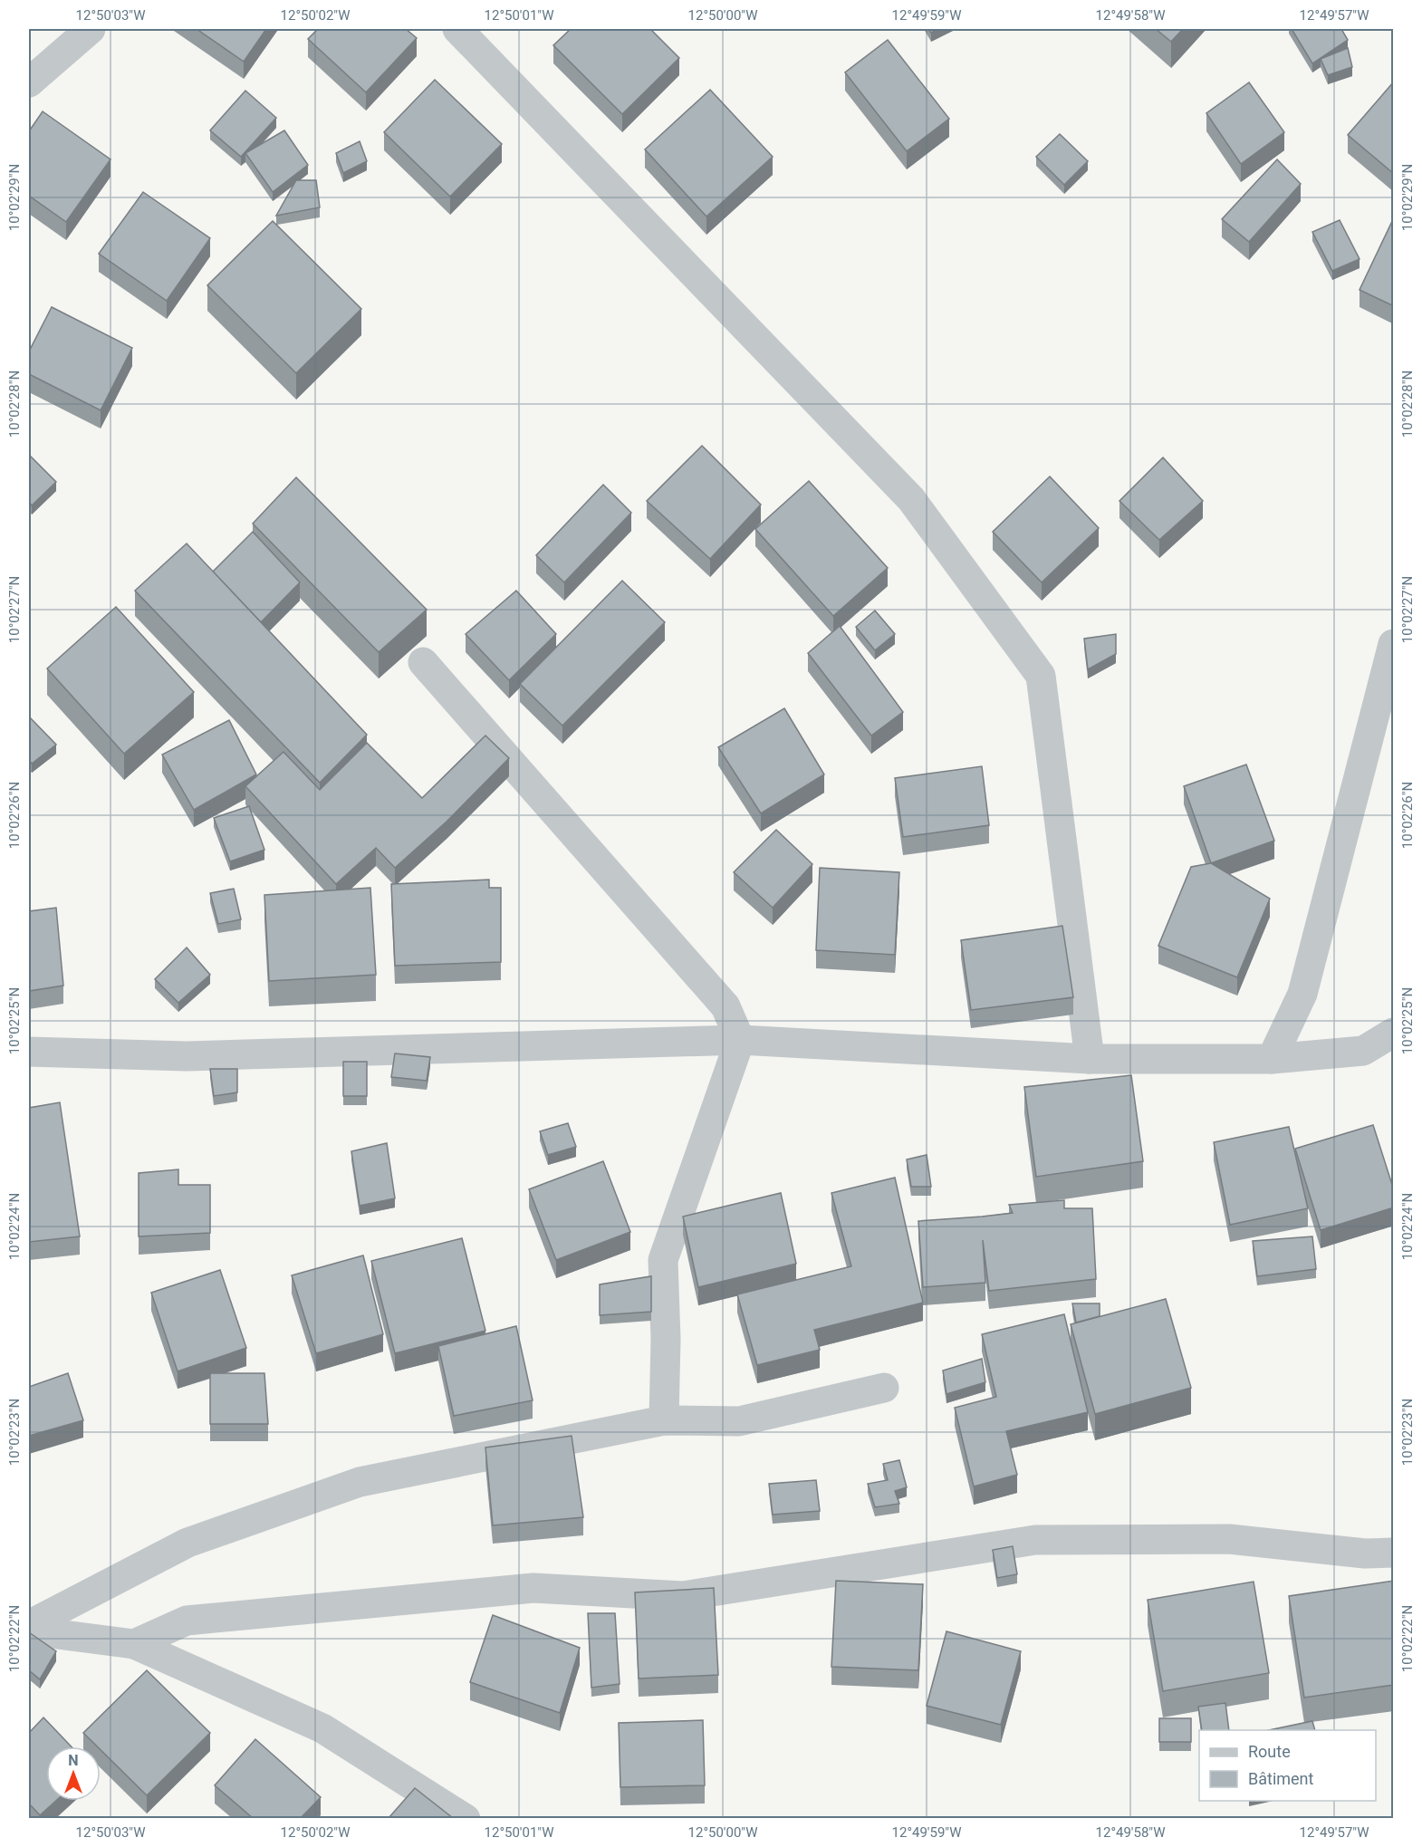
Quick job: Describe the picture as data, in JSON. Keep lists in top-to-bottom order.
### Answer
{
  "legend": ["Route", "Bâtiment"],
  "north": "top",
  "coordinates": [
    "12°50'03\"W",
    "12°50'02\"W",
    "12°50'01\"W",
    "12°50'00\"W",
    "12°49'59\"W",
    "12°49'58\"W",
    "12°49'57\"W",
    "10°02'29\"N",
    "10°02'28\"N",
    "10°02'27\"N",
    "10°02'26\"N",
    "10°02'25\"N",
    "10°02'24\"N",
    "10°02'23\"N",
    "10°02'22\"N"
  ]
}
